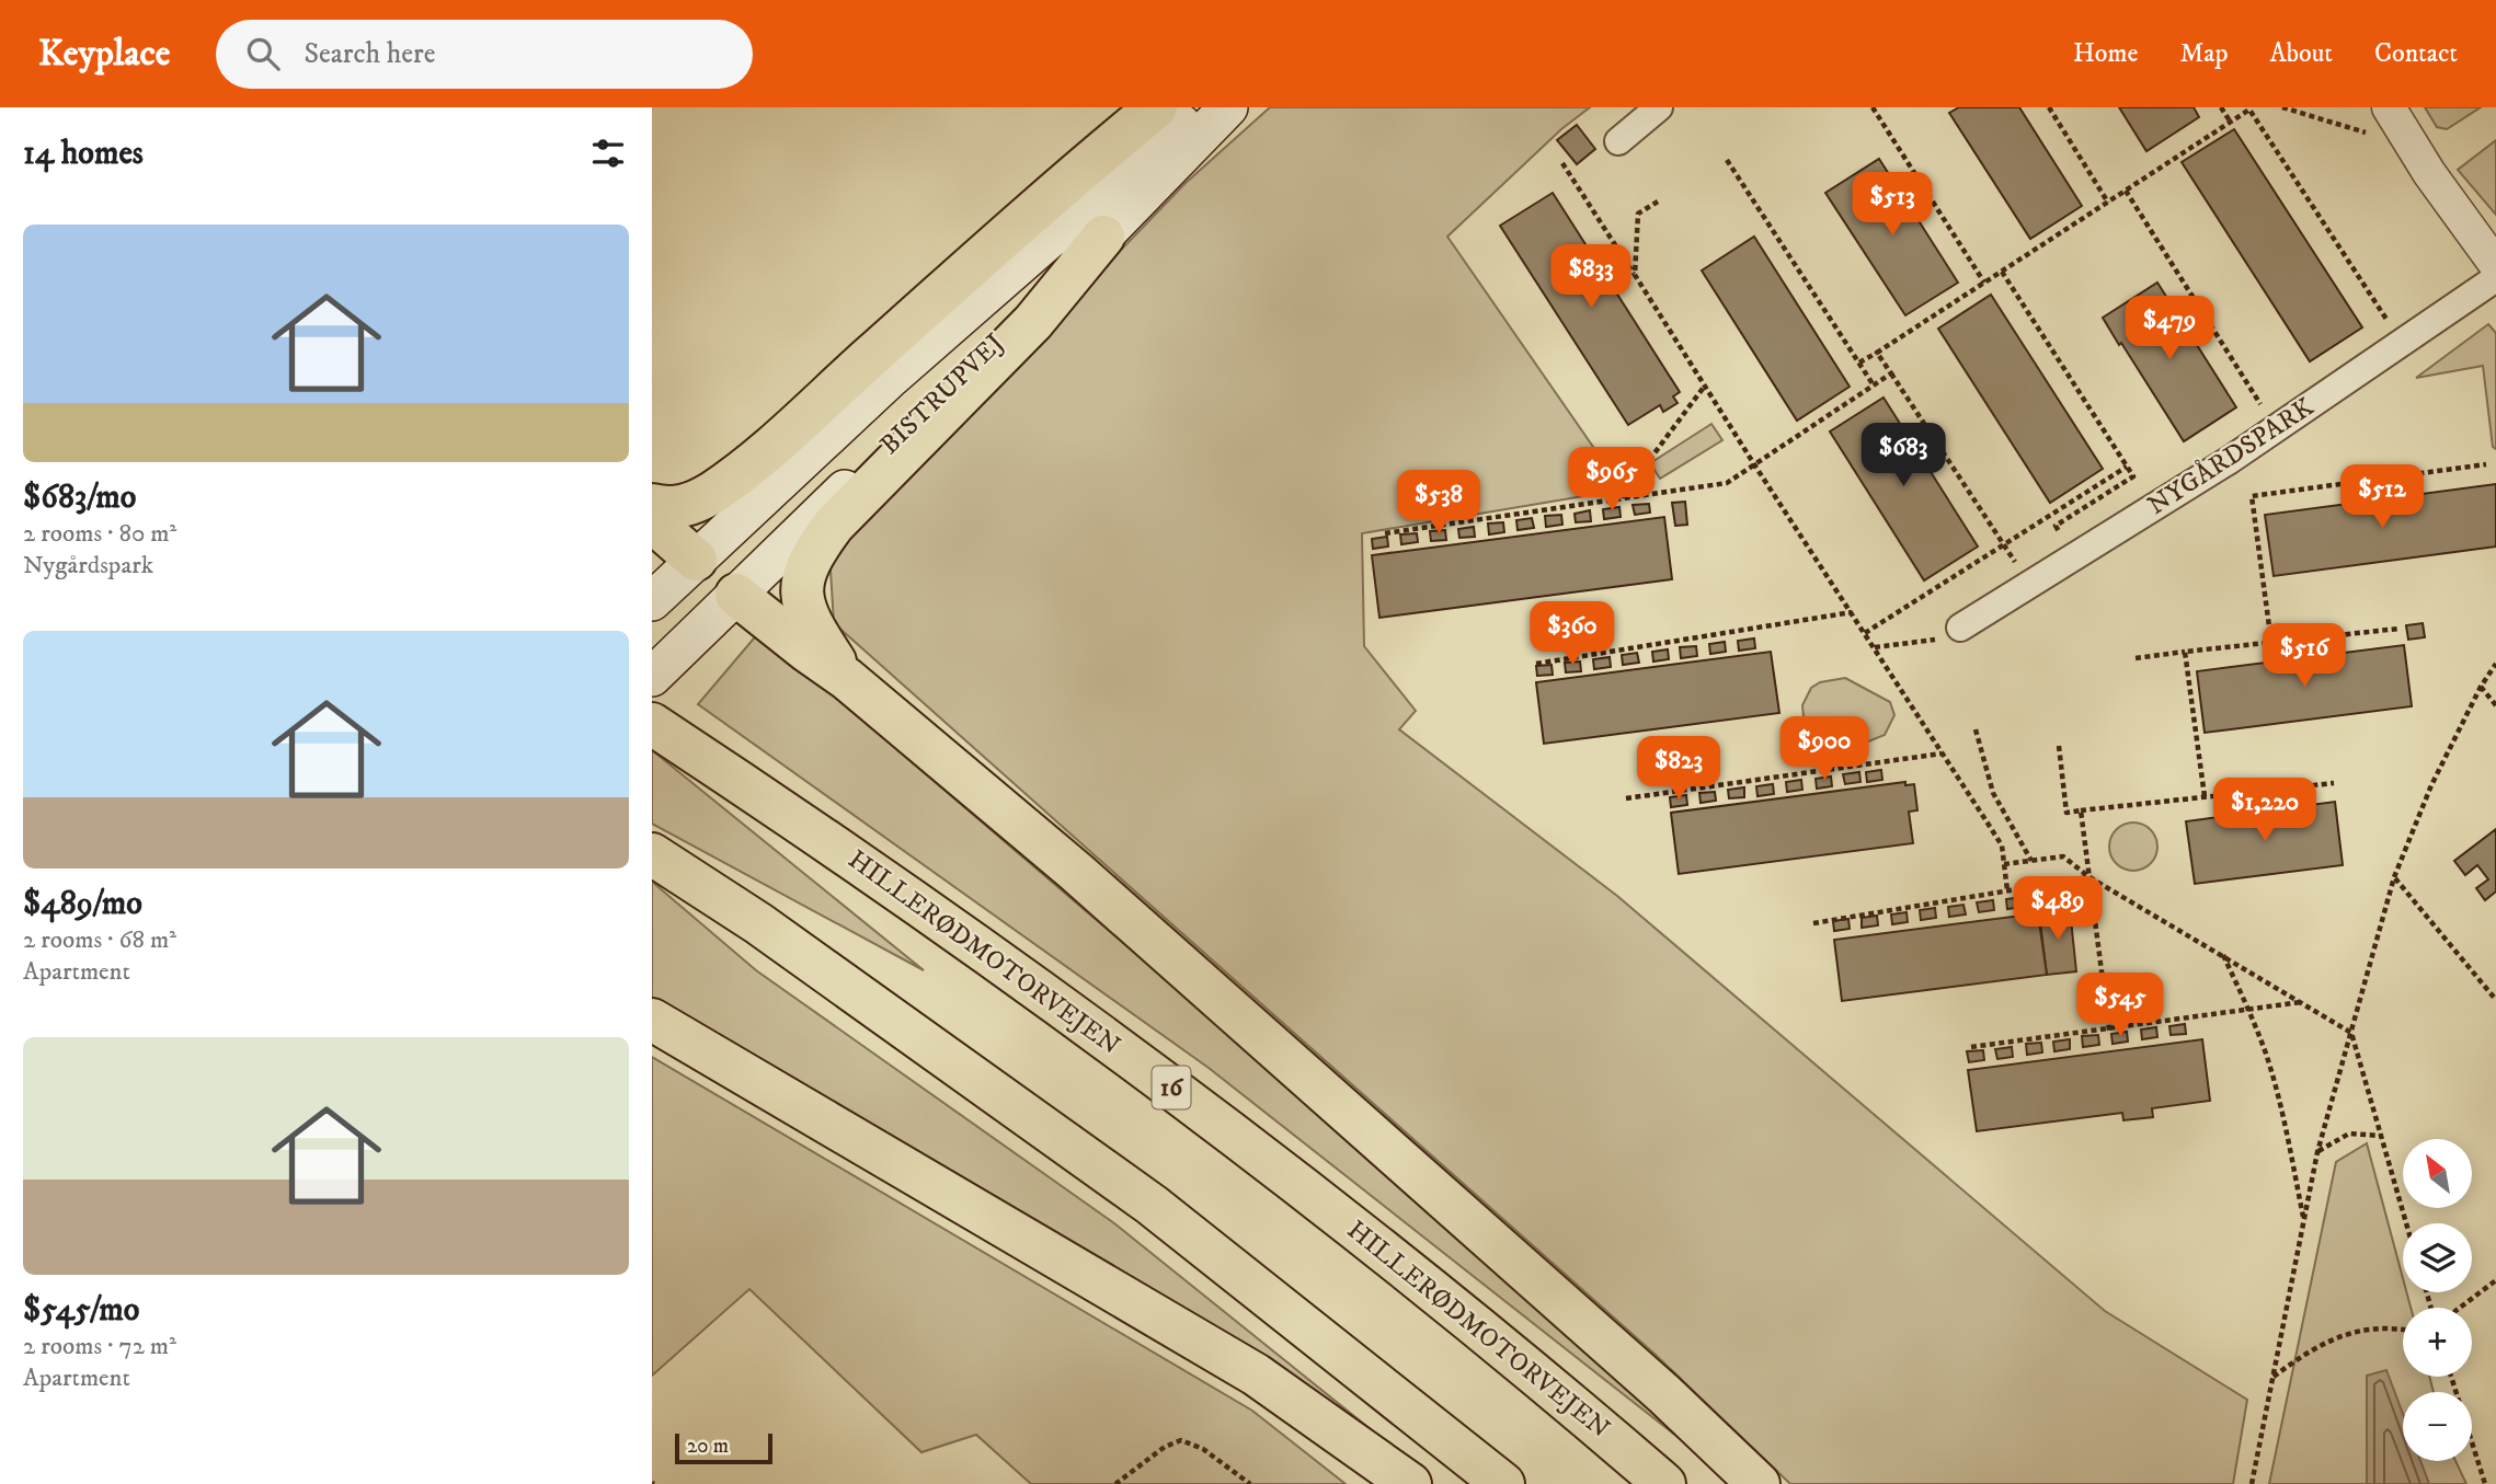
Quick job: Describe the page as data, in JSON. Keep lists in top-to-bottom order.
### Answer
{
  "streets": {
    "highway": ["HILLERØDMOTORVEJEN", "16"],
    "main road": ["BISTRUPVEJ"],
    "street": ["NYGÅRDSPARK"]
  },
  "scale_bar": "20 m",
  "north": "top left",
  "page": {
    "header": "Keyplace",
    "search": "Search here",
    "nav": [
      "Home",
      "Map",
      "About",
      "Contact"
    ],
    "heading": "14 homes",
    "price": [
      "$513",
      "$833",
      "$479",
      "$683",
      "$965",
      "$512",
      "$538",
      "$360",
      "$516",
      "$900",
      "$823",
      "$1,220",
      "$489",
      "$545"
    ],
    "list": [
      {
        "name": "$683/mo",
        "note": "2 rooms · 80 m² · Nygårdspark"
      },
      {
        "name": "$489/mo",
        "note": "2 rooms · 68 m² · Apartment"
      },
      {
        "name": "$545/mo",
        "note": "2 rooms · 72 m² · Apartment"
      }
    ],
    "map_buttons": ["+", "−"],
    "scale": "20 m"
  }
}
